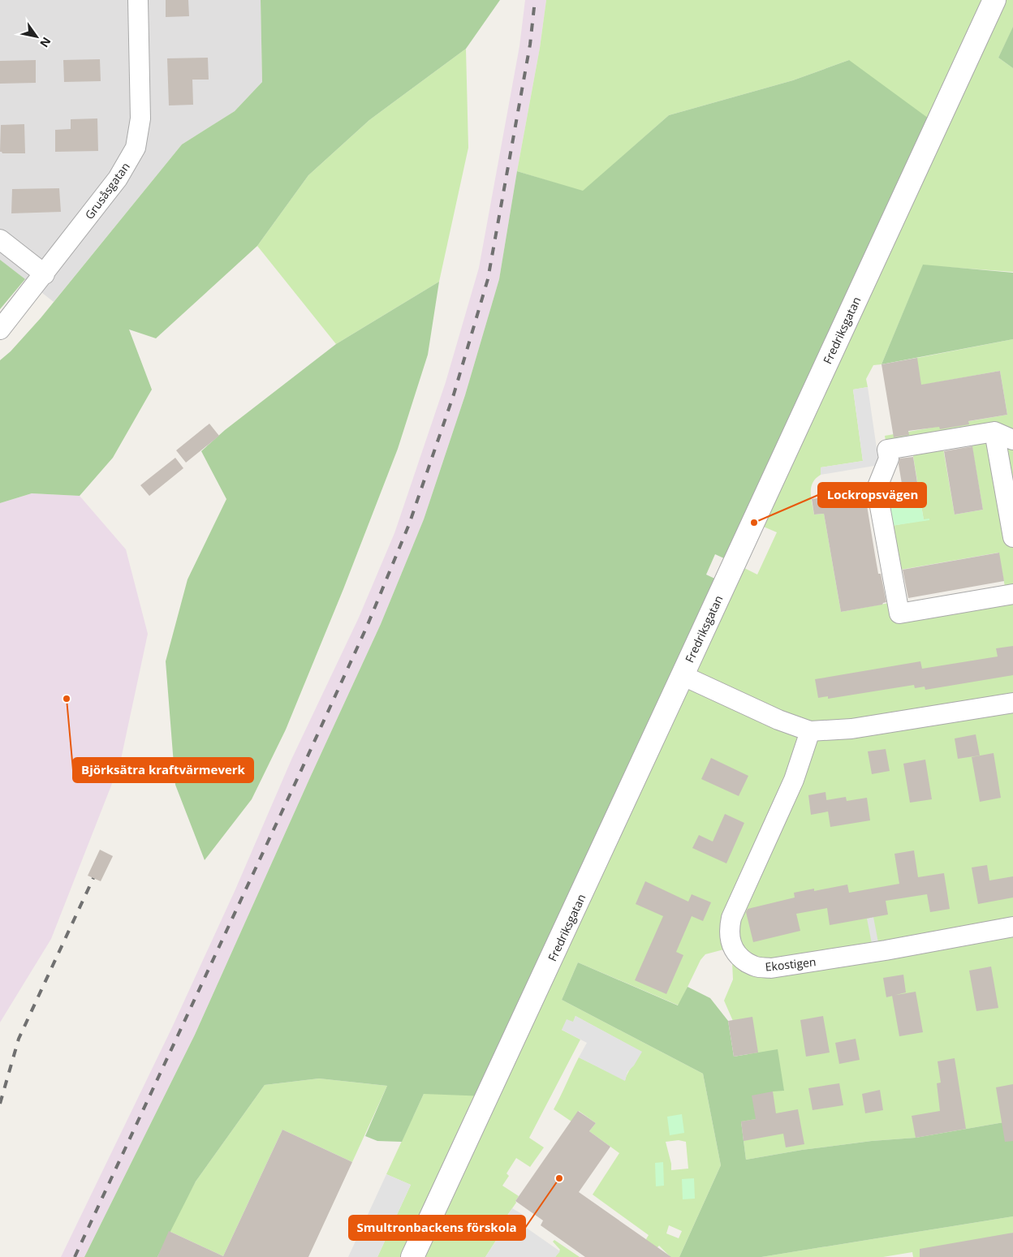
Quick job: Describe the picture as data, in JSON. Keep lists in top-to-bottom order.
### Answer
{
  "streets": {
    "street": ["Grusåsgatan", "Fredriksgatan", "Ekostigen"]
  },
  "places": ["Lockropsvägen", "Björksätra kraftvärmeverk", "Smultronbackens förskola"],
  "north": "bottom right"
}
